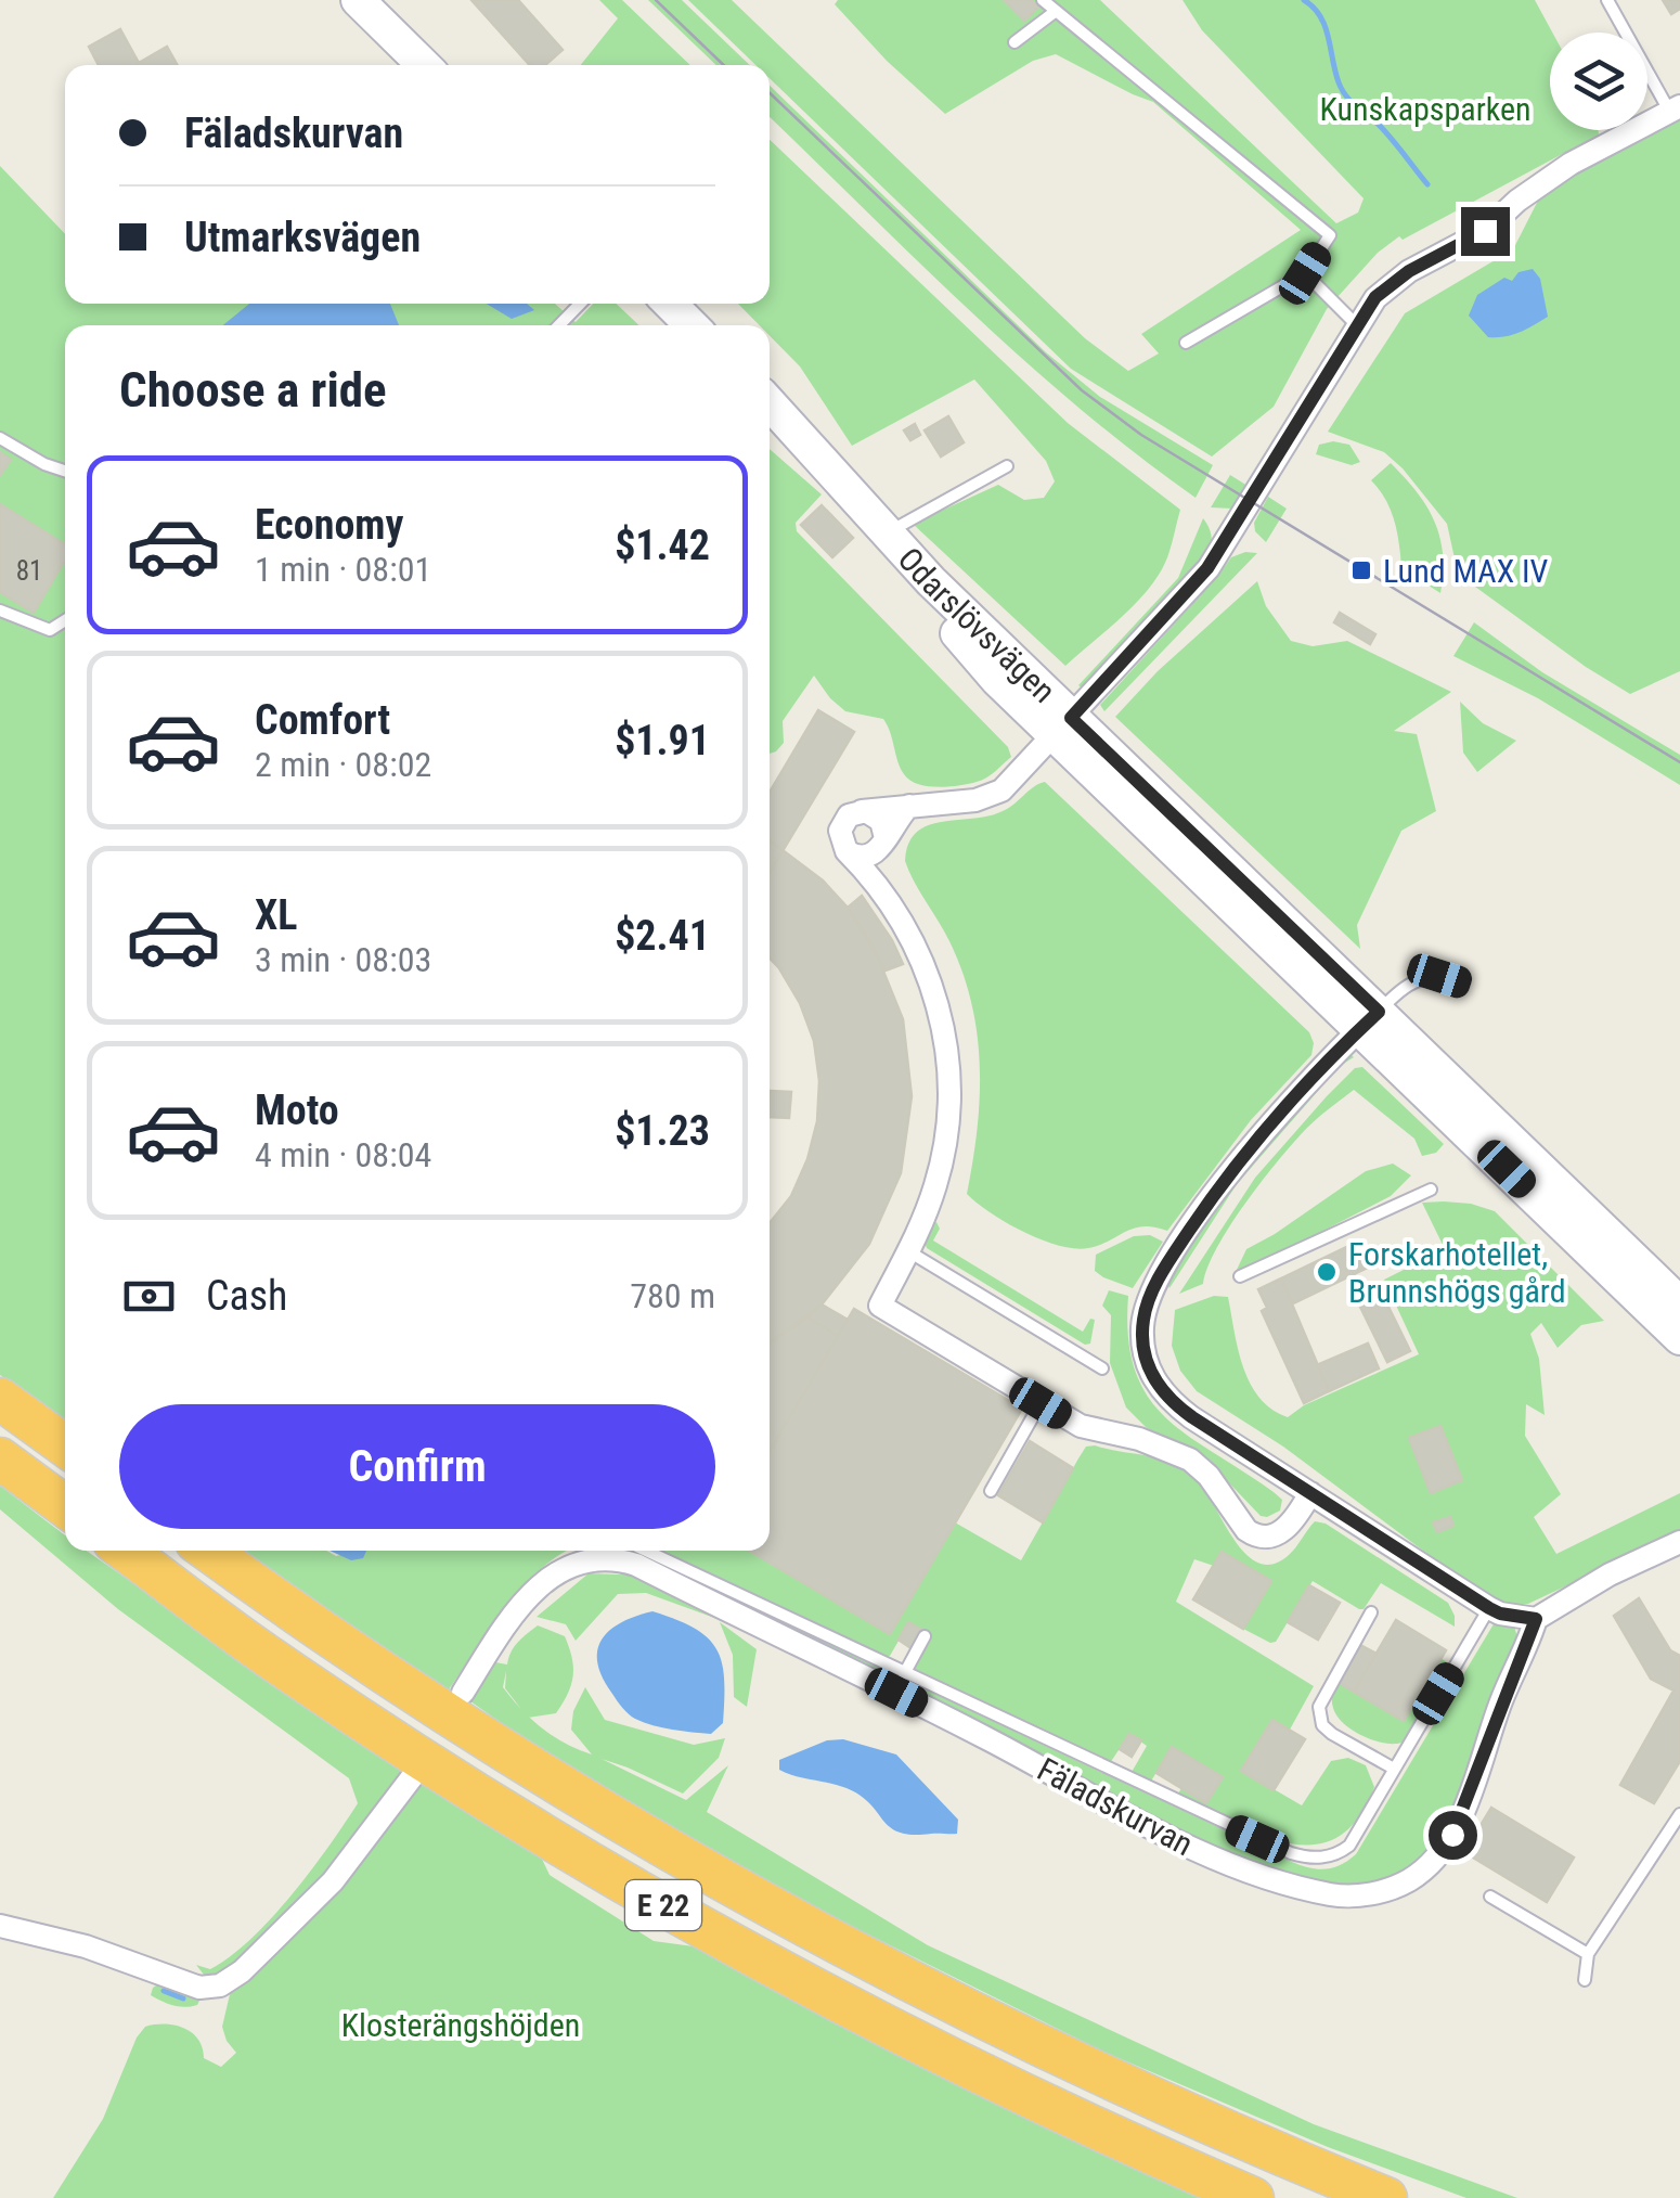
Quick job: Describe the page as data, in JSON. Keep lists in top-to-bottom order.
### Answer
{
  "streets": {
    "highway": ["E 22"],
    "main road": ["Odarslövsvägen"],
    "street": ["Fäladskurvan"]
  },
  "parks": ["Kunskapsparken", "Klosterängshöjden"],
  "places": {
    "transit": ["Lund MAX IV"],
    "other": ["Forskarhotellet, Brunnshögs gård"]
  },
  "house_numbers": ["81"],
  "page": {
    "banner": ["Fäladskurvan", "Utmarksvägen"],
    "heading": "Choose a ride",
    "list": [
      {
        "name": "Economy",
        "note": "1 min · 08:01",
        "value": "$1.42"
      },
      {
        "name": "Comfort",
        "note": "2 min · 08:02",
        "value": "$1.91"
      },
      {
        "name": "XL",
        "note": "3 min · 08:03",
        "value": "$2.41"
      },
      {
        "name": "Moto",
        "note": "4 min · 08:04",
        "value": "$1.23"
      }
    ],
    "pay": ["Cash", "780 m"],
    "buttons": "Confirm"
  }
}
